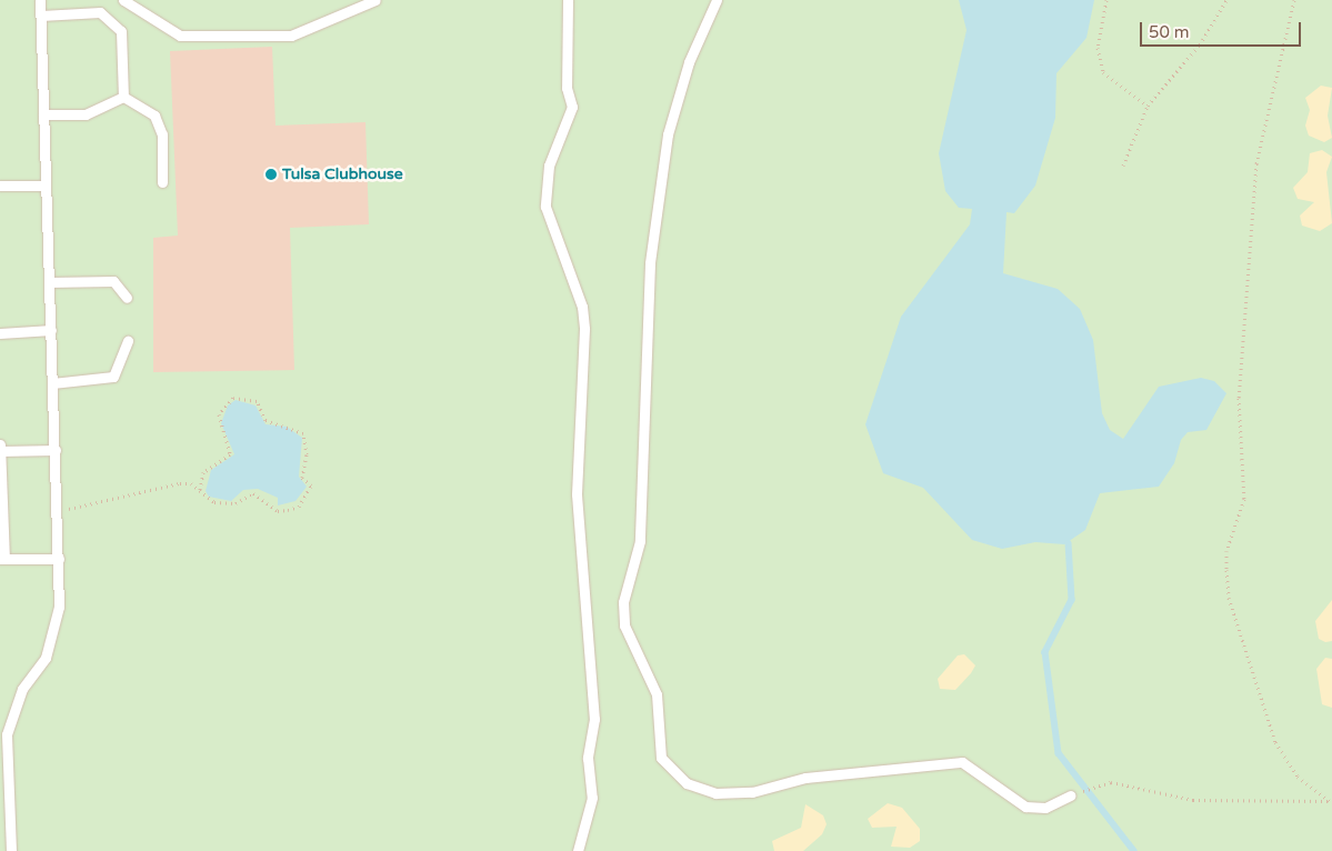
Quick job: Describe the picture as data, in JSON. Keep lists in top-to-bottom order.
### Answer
{
  "places": ["Tulsa Clubhouse"],
  "scale_bar": "50 m"
}
